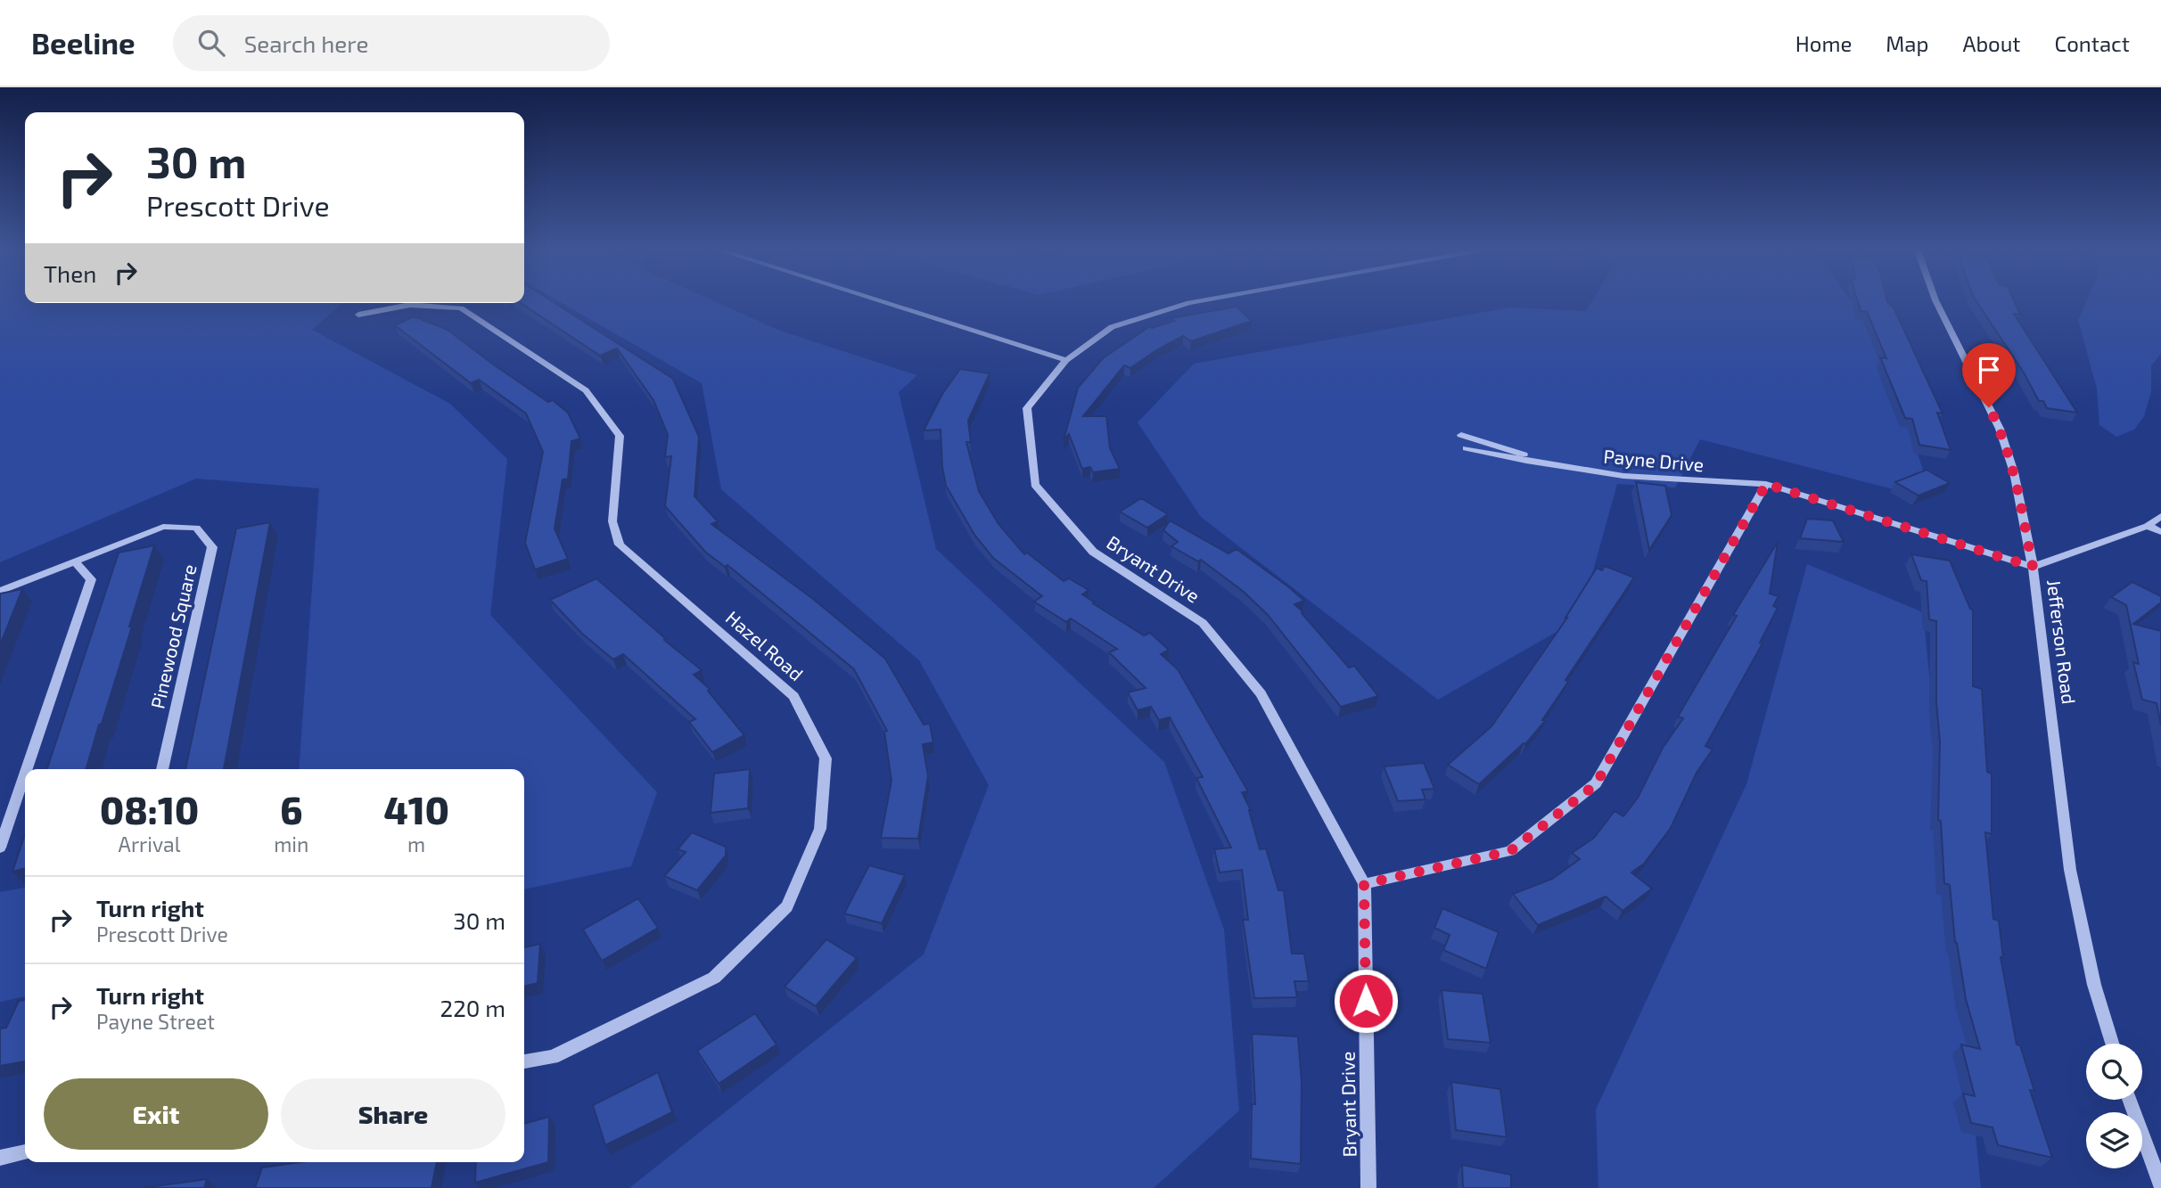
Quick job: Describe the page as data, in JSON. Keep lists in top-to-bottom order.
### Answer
{
  "streets": {
    "street": [
      "Payne Drive",
      "Bryant Drive",
      "Pinewood Square",
      "Jefferson Road",
      "Hazel Road"
    ]
  },
  "crossings": [
    ["Payne Drive", "Jefferson Road"]
  ],
  "page": {
    "header": "Beeline",
    "search": "Search here",
    "nav": [
      "Home",
      "Map",
      "About",
      "Contact"
    ],
    "turn": ["30 m", "Prescott Drive"],
    "then": "Then",
    "eta": [
      "08:10",
      "Arrival",
      "6",
      "min",
      "410",
      "m"
    ],
    "list": [
      {
        "name": "Turn right",
        "note": "Prescott Drive",
        "value": "30 m"
      },
      {
        "name": "Turn right",
        "note": "Payne Street",
        "value": "220 m"
      }
    ],
    "buttons": ["Exit", "Share"]
  }
}
